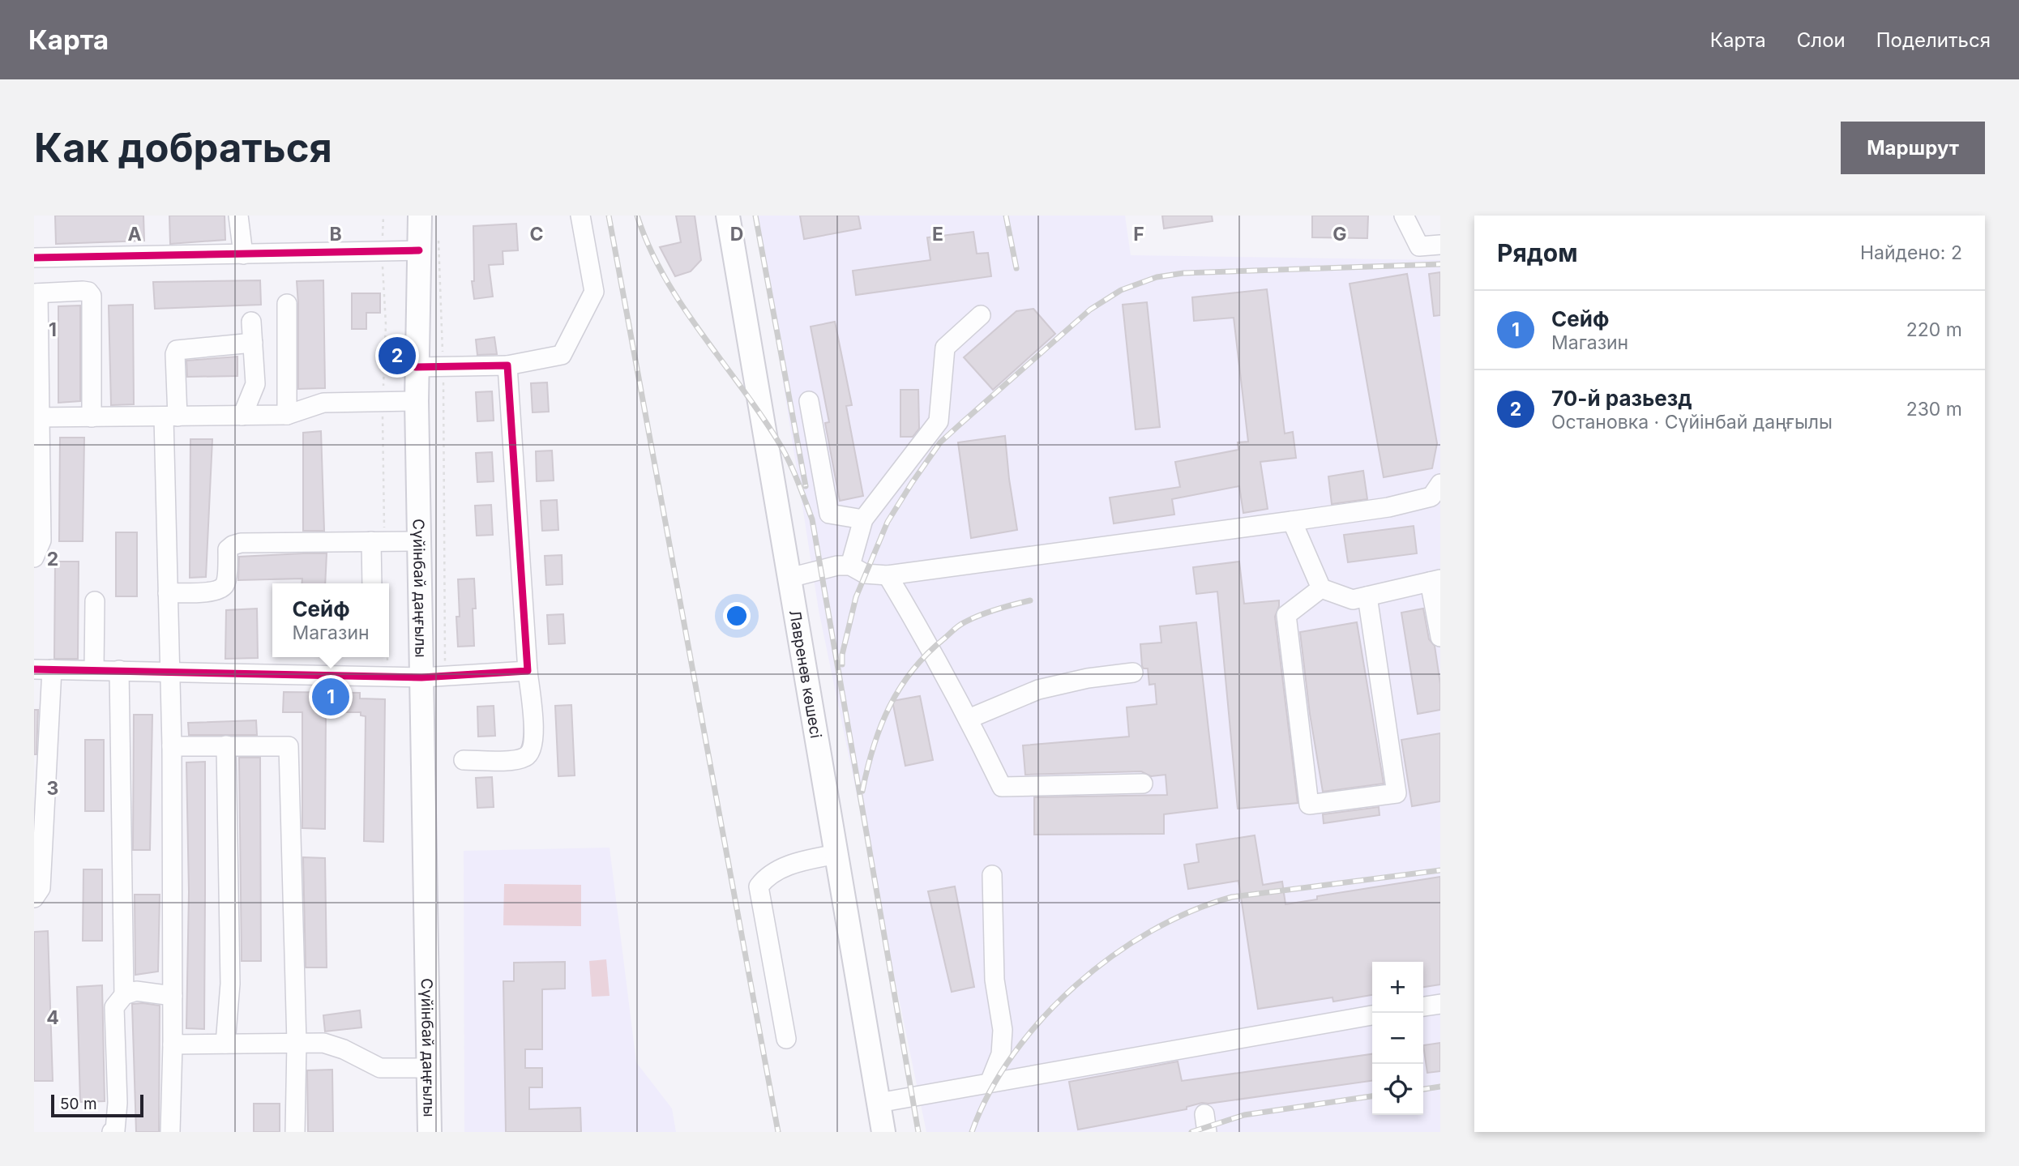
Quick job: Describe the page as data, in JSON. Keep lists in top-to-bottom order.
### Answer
{
  "streets": {
    "main road": ["Сүйінбай даңғылы", "Лавренев көшесі"]
  },
  "scale_bar": "50 m",
  "page": {
    "header": "Карта",
    "nav": ["Карта", "Слои", "Поделиться"],
    "buttons": "Маршрут",
    "title": "Как добраться",
    "heading": ["Рядом", "Найдено: 2"],
    "list": [
      {
        "mark": "1",
        "name": "Сейф",
        "note": "Магазин",
        "value": "220 m"
      },
      {
        "mark": "2",
        "name": "70-й разьезд",
        "note": "Остановка · Сүйінбай даңғылы",
        "value": "230 m"
      }
    ],
    "pins": ["2", "1"],
    "popup": ["Сейф", "Магазин"],
    "map_buttons": ["+", "−"],
    "scale": "50 m"
  },
  "grid": {
    "columns": [
      "A",
      "B",
      "C",
      "D",
      "E",
      "F",
      "G"
    ],
    "rows": [
      "1",
      "2",
      "3",
      "4"
    ]
  }
}
